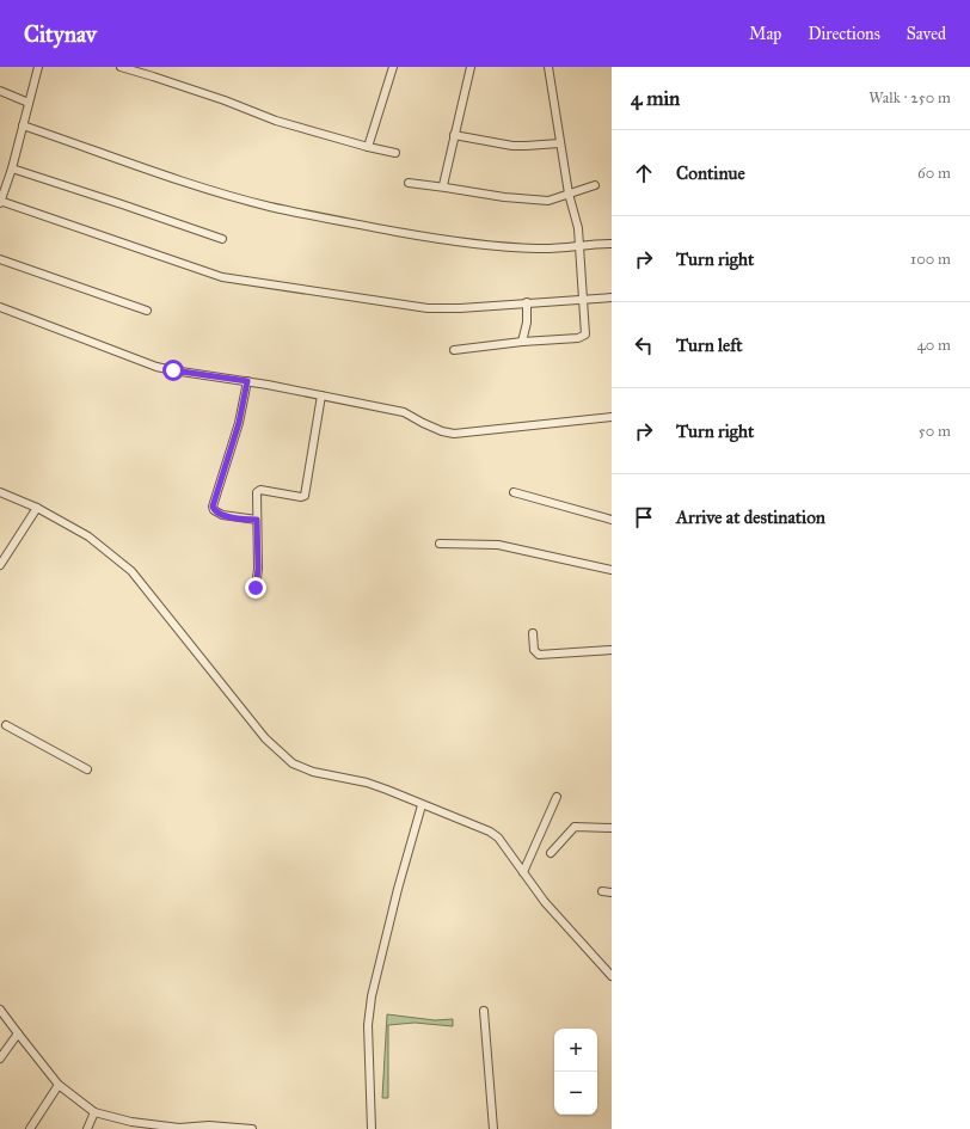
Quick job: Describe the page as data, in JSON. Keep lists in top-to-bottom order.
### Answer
{
  "page": {
    "header": "Citynav",
    "nav": ["Map", "Directions", "Saved"],
    "heading": ["4 min", "Walk · 250 m"],
    "list": [
      ["Continue", "60 m"],
      ["Turn right", "100 m"],
      ["Turn left", "40 m"],
      ["Turn right", "50 m"],
      "Arrive at destination"
    ],
    "map_buttons": ["+", "−"]
  }
}
